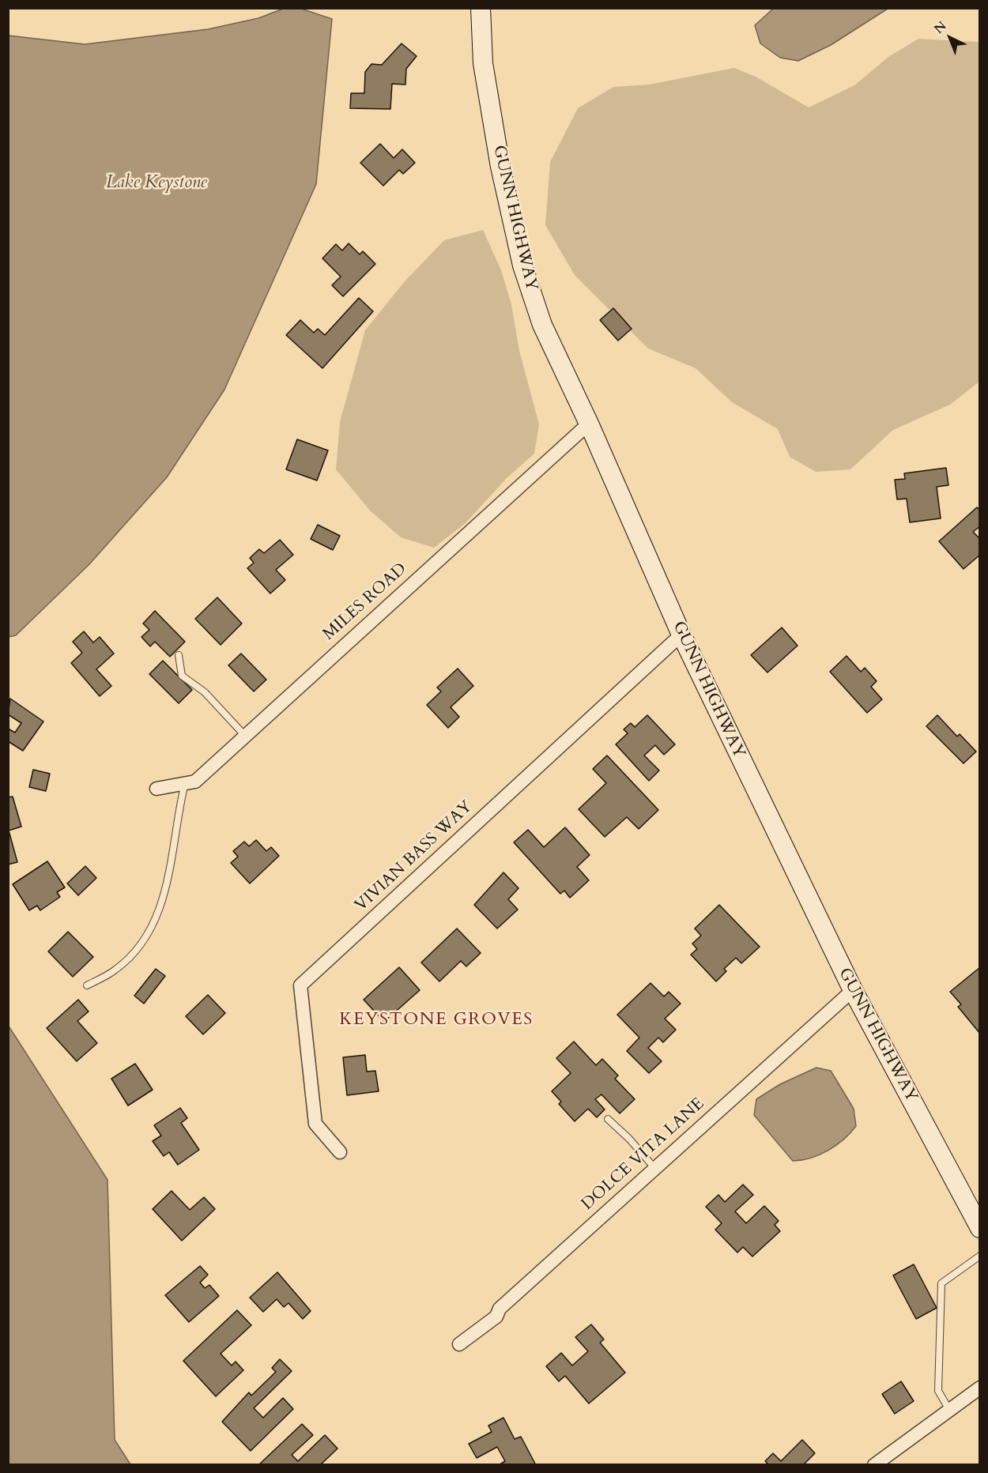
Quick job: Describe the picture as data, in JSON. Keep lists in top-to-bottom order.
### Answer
{
  "streets": {
    "main road": ["GUNN HIGHWAY"],
    "street": ["MILES ROAD", "VIVIAN BASS WAY", "DOLCE VITA LANE"]
  },
  "crossings": [
    ["GUNN HIGHWAY", "MILES ROAD"],
    ["GUNN HIGHWAY", "VIVIAN BASS WAY"],
    ["GUNN HIGHWAY", "DOLCE VITA LANE"]
  ],
  "districts": ["KEYSTONE GROVES"],
  "water": ["Lake Keystone"],
  "north": "top left"
}
